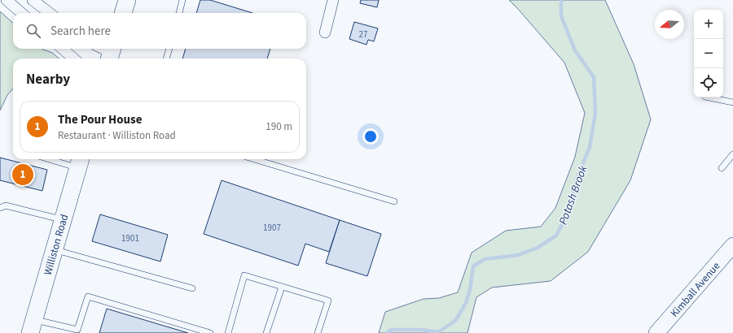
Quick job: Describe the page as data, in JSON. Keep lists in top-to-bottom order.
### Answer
{
  "streets": {
    "main road": ["Williston Road", "Kimball Avenue"]
  },
  "water": ["Potash Brook"],
  "house_numbers": ["27", "1907", "1901"],
  "north": "left",
  "page": {
    "map_buttons": ["+", "−"],
    "search": "Search here",
    "heading": "Nearby",
    "list": [
      {
        "mark": "1",
        "name": "The Pour House",
        "note": "Restaurant · Williston Road",
        "value": "190 m"
      }
    ],
    "pins": "1"
  }
}
